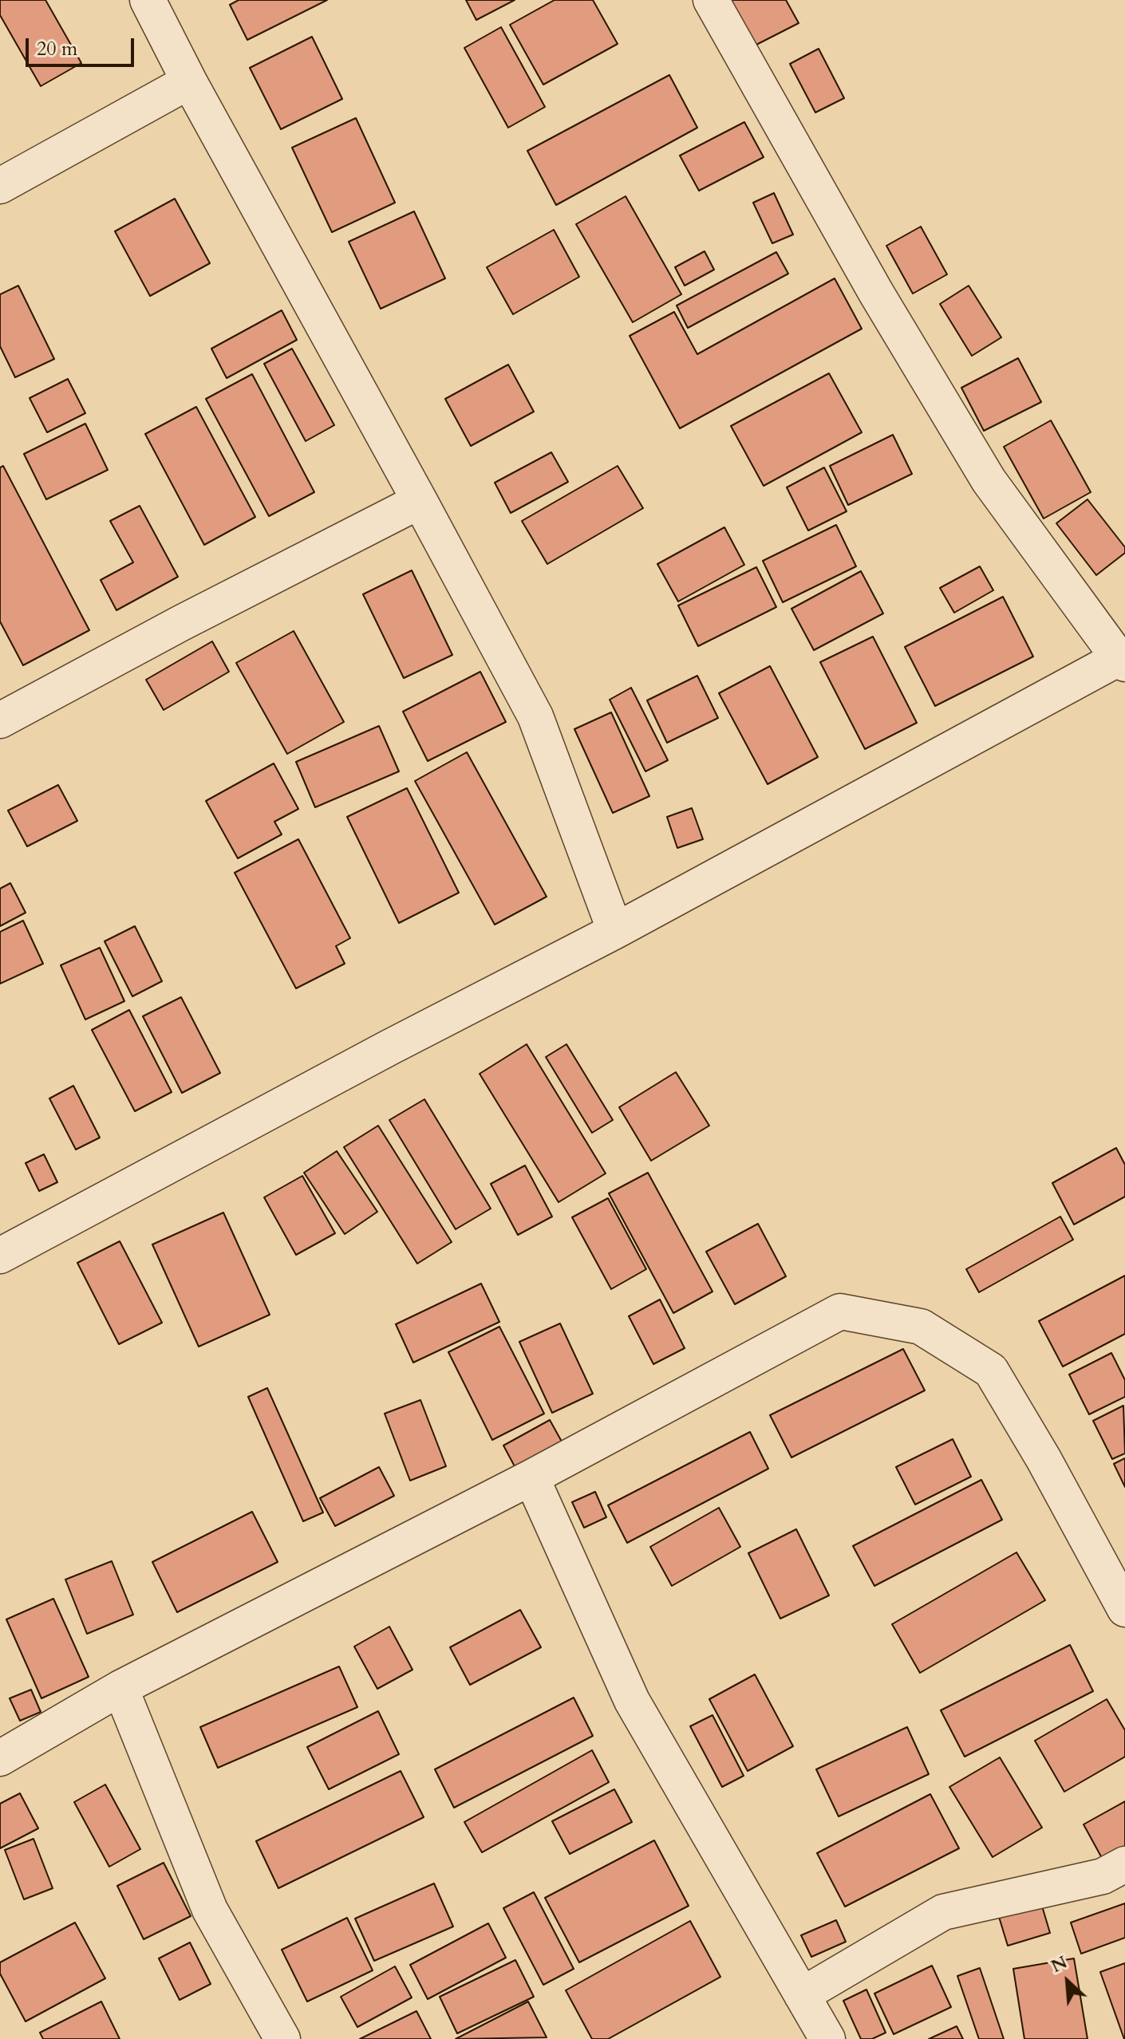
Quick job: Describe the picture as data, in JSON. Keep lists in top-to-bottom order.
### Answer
{
  "scale_bar": "20 m",
  "north": "top left"
}
